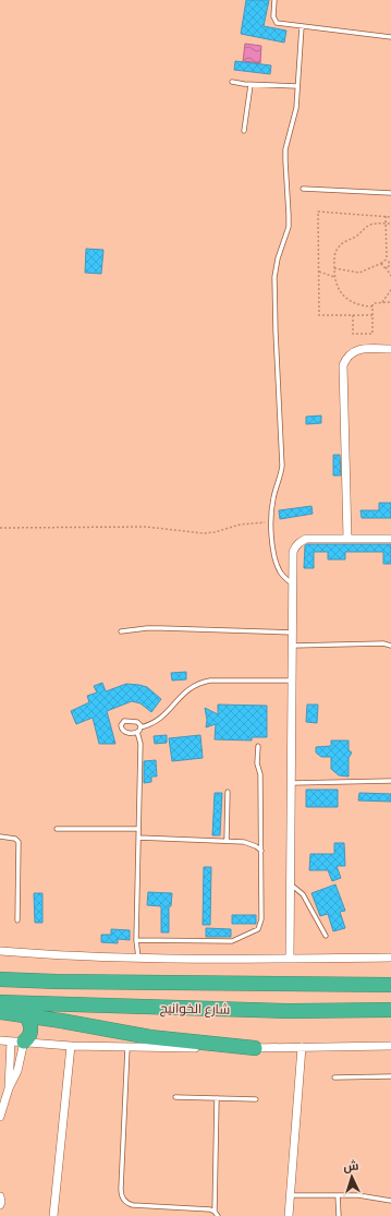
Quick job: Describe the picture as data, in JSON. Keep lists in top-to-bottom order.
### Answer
{
  "streets": {
    "highway": ["شارع الخوانيج"]
  },
  "north": "top"
}
